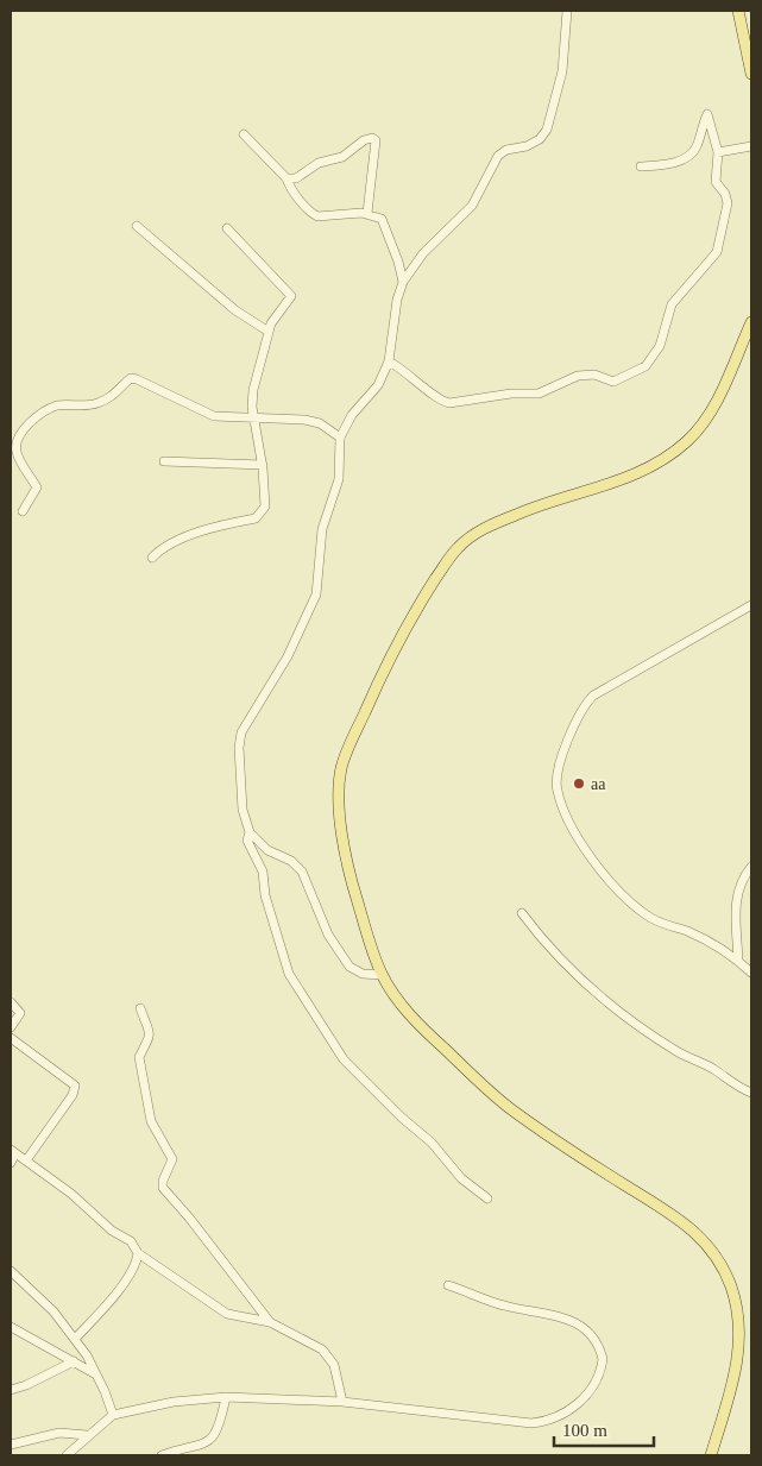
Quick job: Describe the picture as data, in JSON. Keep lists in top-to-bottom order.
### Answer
{
  "places": ["aa"],
  "scale_bar": "100 m"
}
